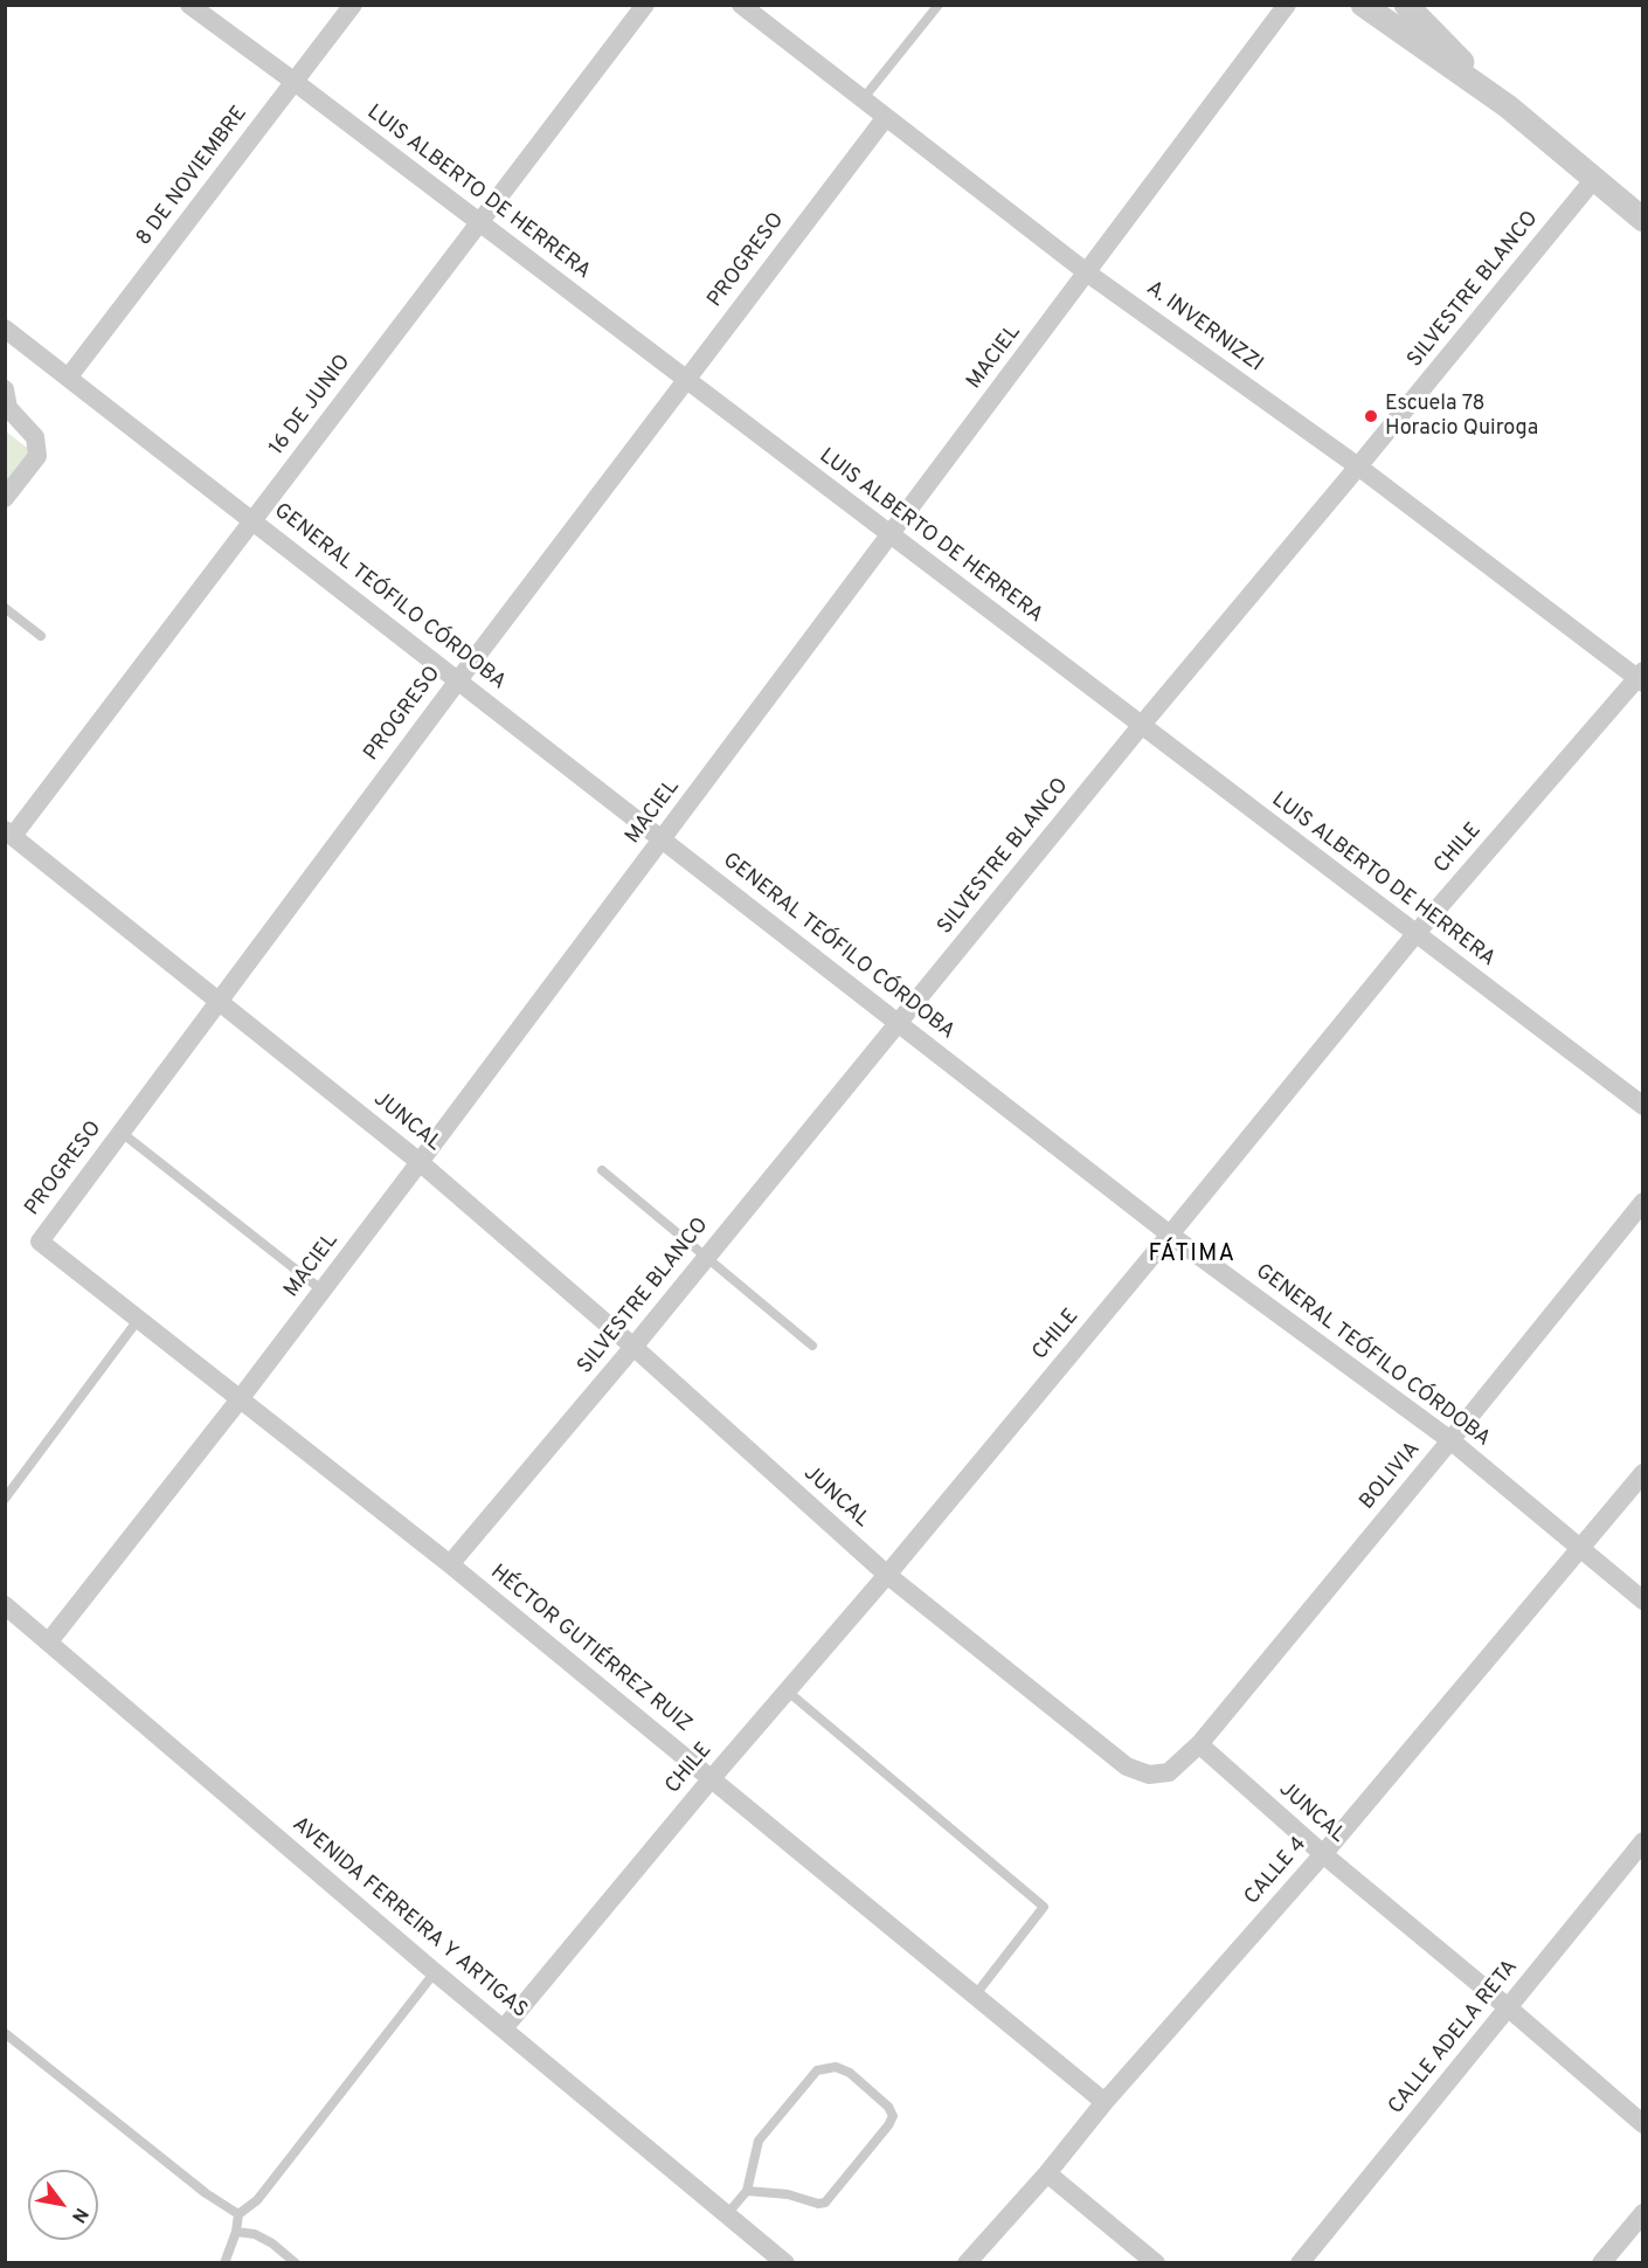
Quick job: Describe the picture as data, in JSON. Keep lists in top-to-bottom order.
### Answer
{
  "streets": {
    "street": [
      "8 DE NOVIEMBRE",
      "LUIS ALBERTO DE HERRERA",
      "PROGRESO",
      "SILVESTRE BLANCO",
      "A. INVERNIZZI",
      "MACIEL",
      "16 DE JUNIO",
      "GENERAL TEÓFILO CÓRDOBA",
      "CHILE",
      "JUNCAL",
      "BOLIVIA",
      "HÉCTOR GUTIÉRREZ RUIZ",
      "CALLE 4",
      "AVENIDA FERREIRA Y ARTIGAS",
      "CALLE ADELA RETA"
    ]
  },
  "crossings": [
    ["8 DE NOVIEMBRE", "LUIS ALBERTO DE HERRERA"],
    ["8 DE NOVIEMBRE", "GENERAL TEÓFILO CÓRDOBA"],
    ["LUIS ALBERTO DE HERRERA", "PROGRESO"],
    ["LUIS ALBERTO DE HERRERA", "SILVESTRE BLANCO"],
    ["LUIS ALBERTO DE HERRERA", "MACIEL"],
    ["LUIS ALBERTO DE HERRERA", "16 DE JUNIO"],
    ["LUIS ALBERTO DE HERRERA", "CHILE"],
    ["PROGRESO", "A. INVERNIZZI"],
    ["PROGRESO", "GENERAL TEÓFILO CÓRDOBA"],
    ["PROGRESO", "JUNCAL"],
    ["PROGRESO", "HÉCTOR GUTIÉRREZ RUIZ"],
    ["SILVESTRE BLANCO", "A. INVERNIZZI"],
    ["SILVESTRE BLANCO", "GENERAL TEÓFILO CÓRDOBA"],
    ["SILVESTRE BLANCO", "JUNCAL"],
    ["SILVESTRE BLANCO", "HÉCTOR GUTIÉRREZ RUIZ"],
    ["A. INVERNIZZI", "MACIEL"],
    ["A. INVERNIZZI", "CHILE"],
    ["MACIEL", "GENERAL TEÓFILO CÓRDOBA"],
    ["MACIEL", "JUNCAL"],
    ["MACIEL", "HÉCTOR GUTIÉRREZ RUIZ"],
    ["MACIEL", "AVENIDA FERREIRA Y ARTIGAS"],
    ["16 DE JUNIO", "GENERAL TEÓFILO CÓRDOBA"],
    ["16 DE JUNIO", "JUNCAL"],
    ["GENERAL TEÓFILO CÓRDOBA", "CHILE"],
    ["GENERAL TEÓFILO CÓRDOBA", "BOLIVIA"],
    ["GENERAL TEÓFILO CÓRDOBA", "CALLE 4"],
    ["CHILE", "JUNCAL"],
    ["CHILE", "HÉCTOR GUTIÉRREZ RUIZ"],
    ["CHILE", "AVENIDA FERREIRA Y ARTIGAS"],
    ["JUNCAL", "BOLIVIA"],
    ["JUNCAL", "CALLE 4"],
    ["JUNCAL", "CALLE ADELA RETA"],
    ["HÉCTOR GUTIÉRREZ RUIZ", "CALLE 4"]
  ],
  "districts": ["FÁTIMA"],
  "places": ["Escuela 78 Horacio Quiroga"],
  "north": "bottom right"
}
